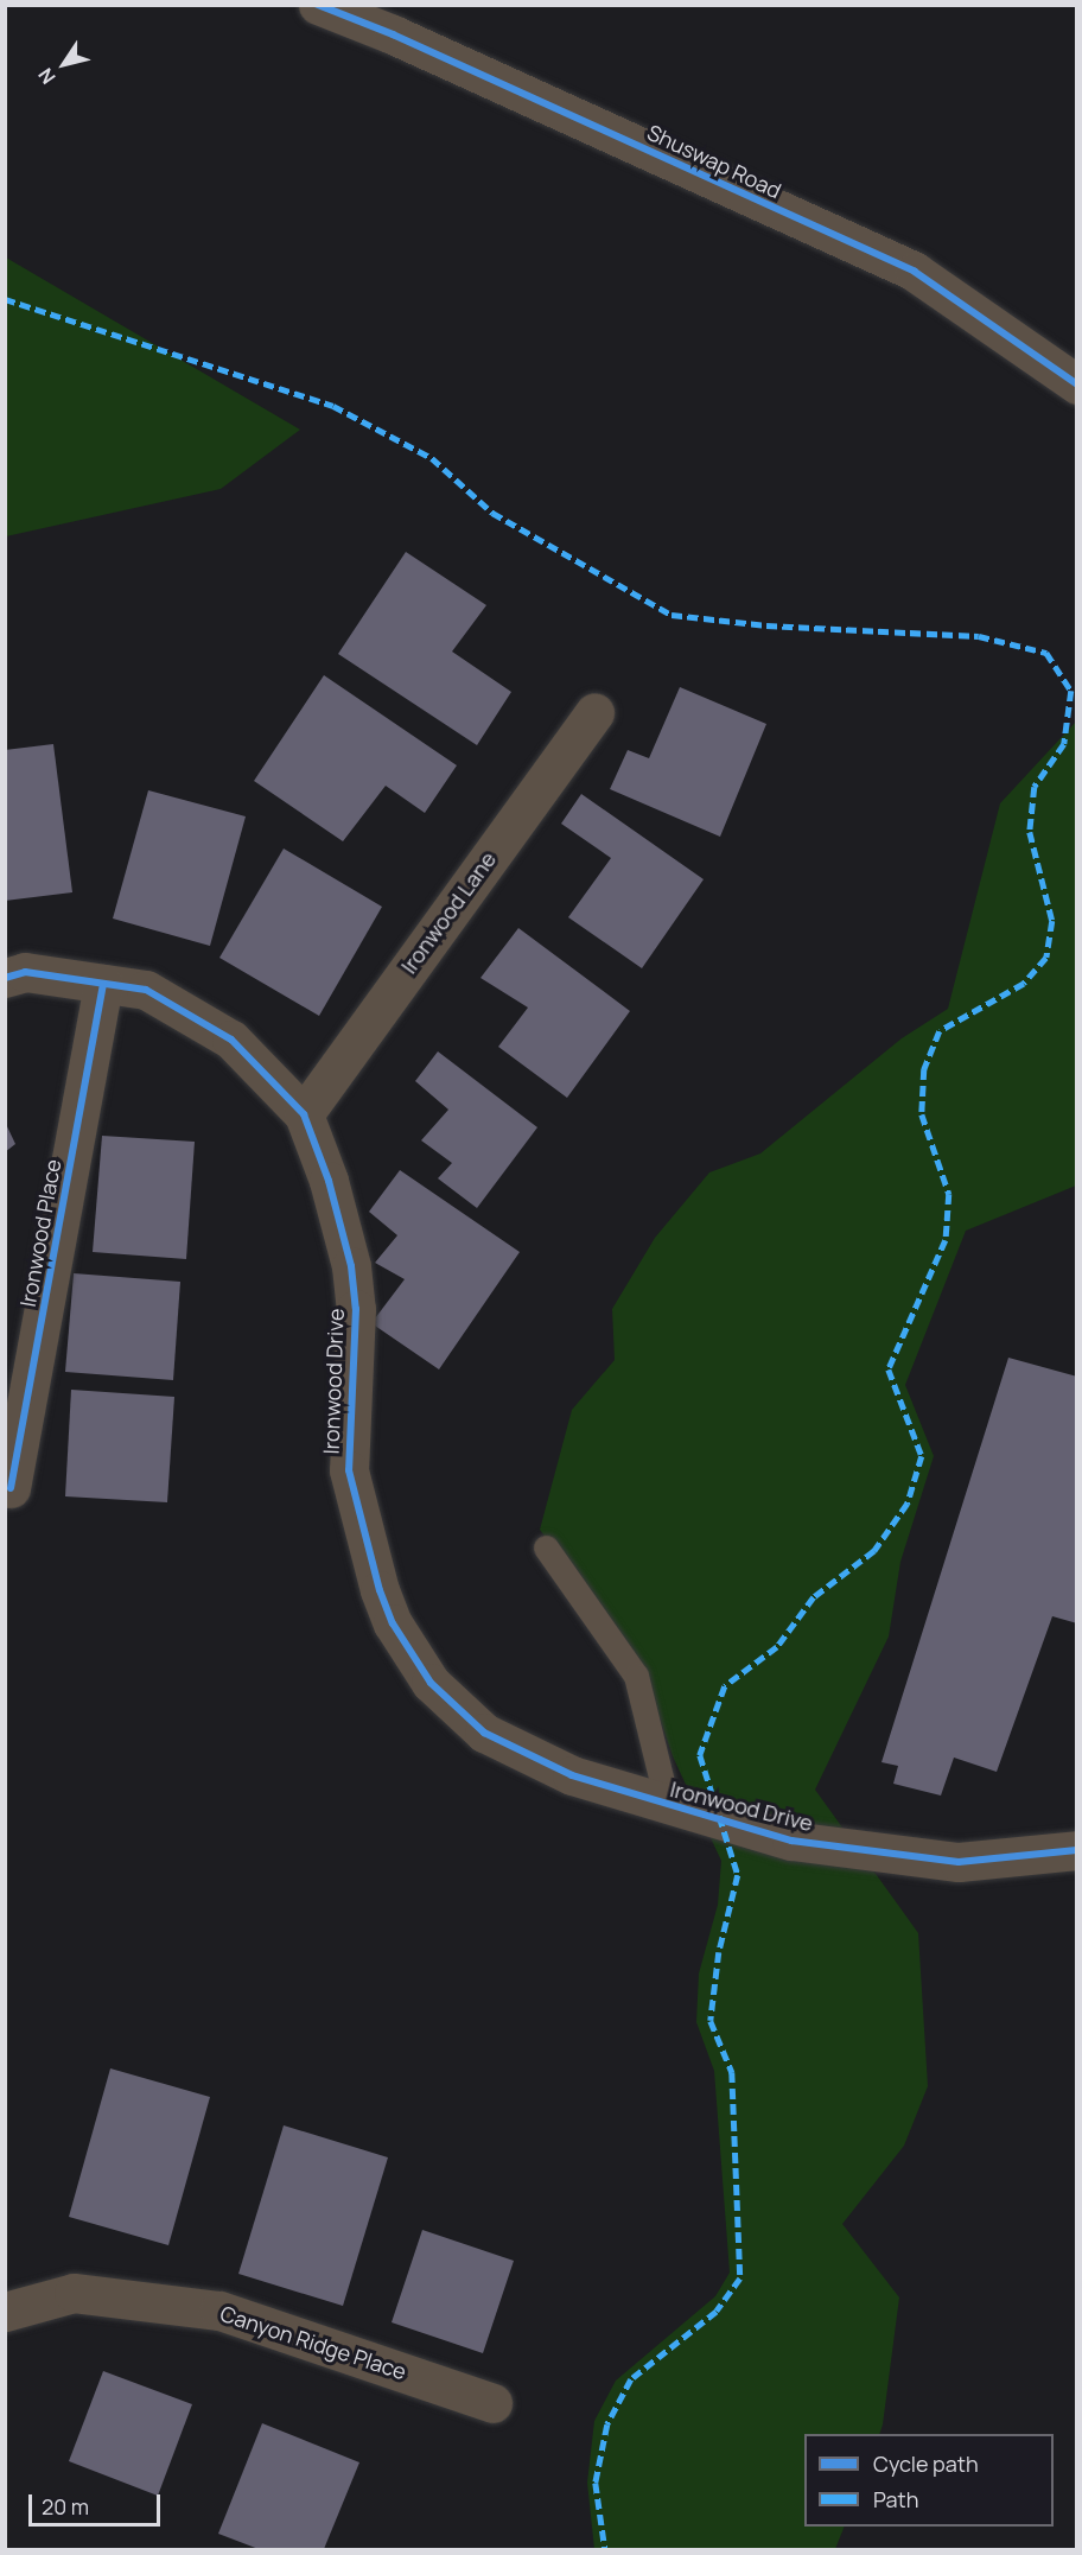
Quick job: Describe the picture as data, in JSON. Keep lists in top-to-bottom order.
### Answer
{
  "streets": {
    "street": [
      "Shuswap Road",
      "Ironwood Lane",
      "Ironwood Place",
      "Ironwood Drive",
      "Canyon Ridge Place"
    ]
  },
  "crossings": [
    ["Ironwood Lane", "Ironwood Drive"],
    ["Ironwood Place", "Ironwood Drive"]
  ],
  "legend": ["Cycle path", "Path"],
  "scale_bar": "20 m",
  "north": "bottom left"
}
